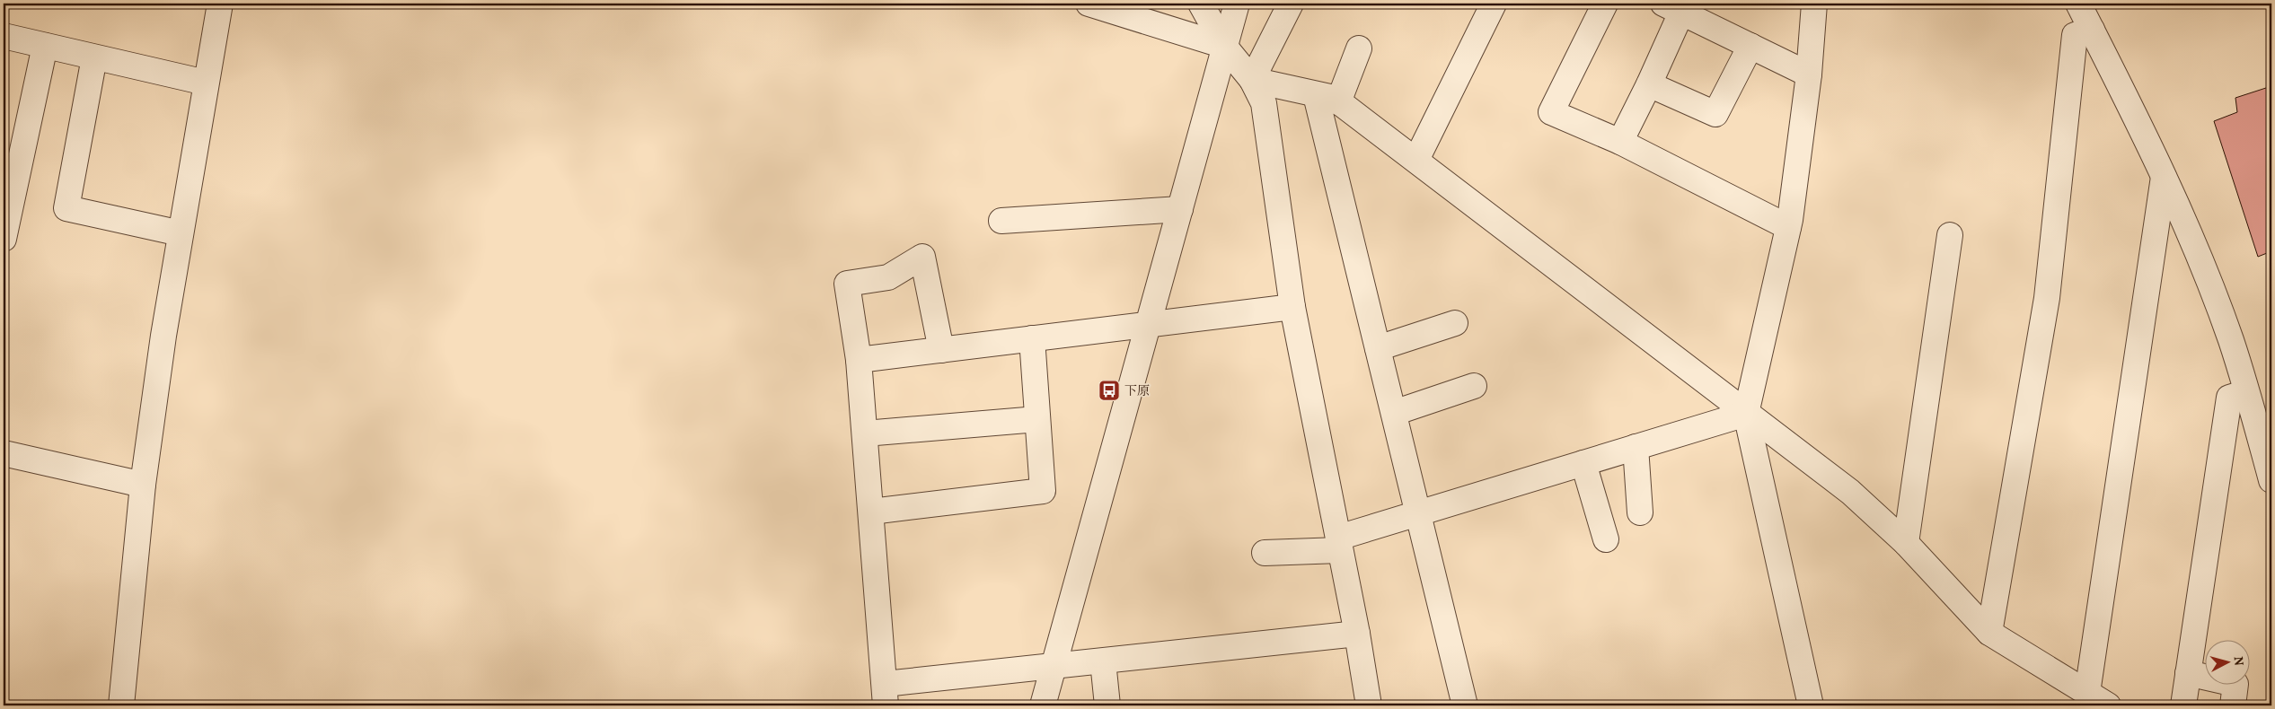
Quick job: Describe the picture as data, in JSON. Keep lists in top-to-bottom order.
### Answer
{
  "places": {
    "bus stop": ["下原"]
  },
  "north": "right"
}
